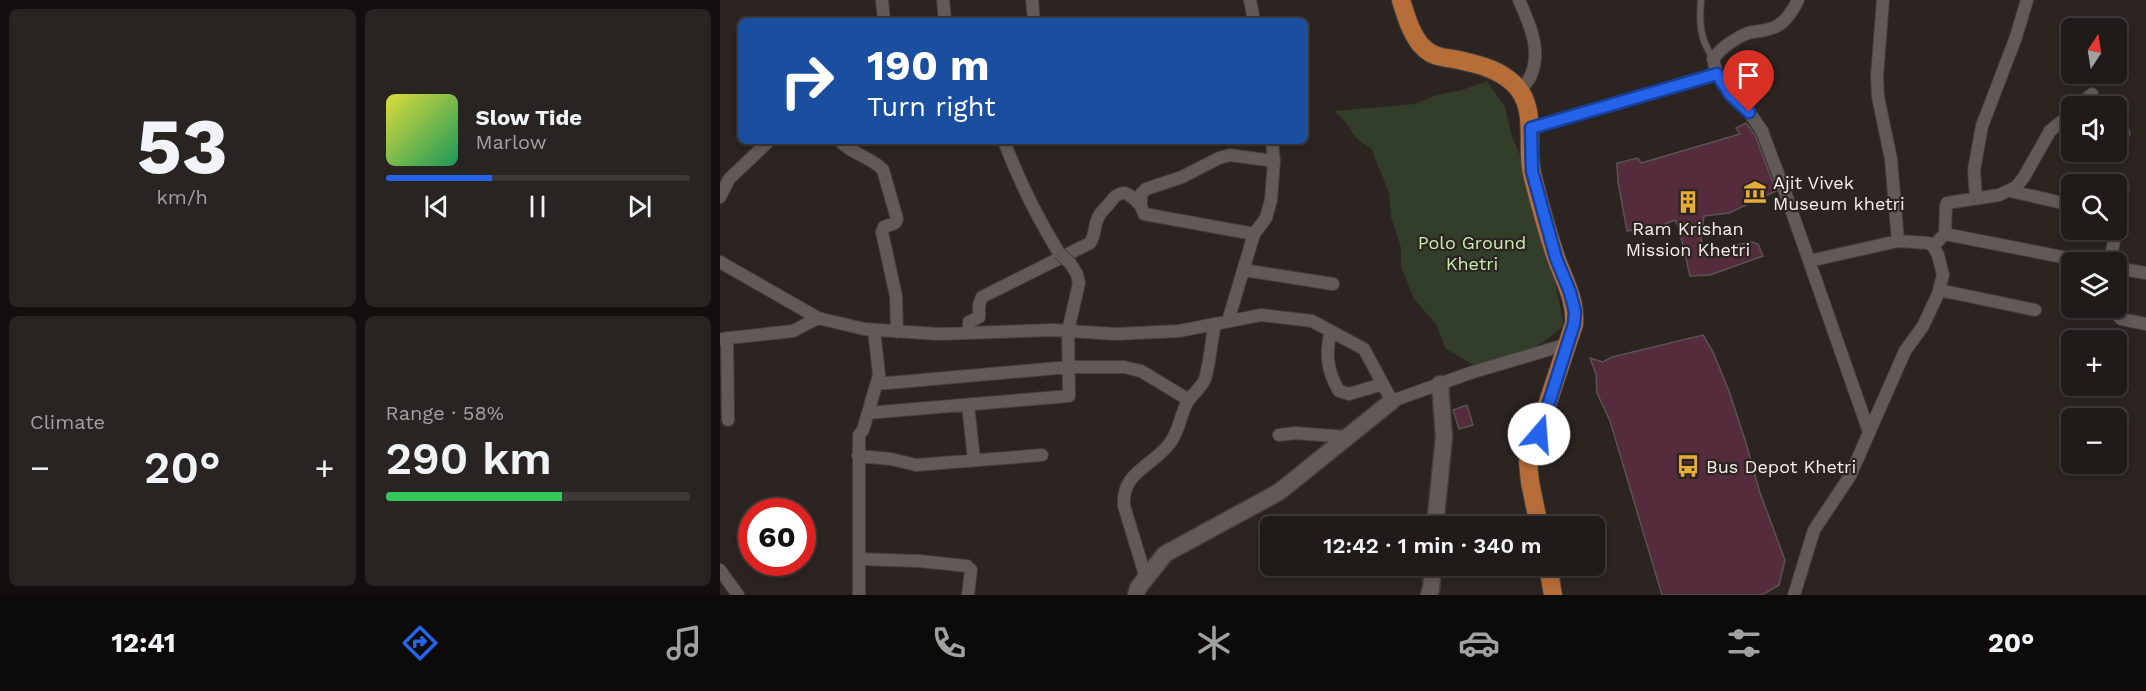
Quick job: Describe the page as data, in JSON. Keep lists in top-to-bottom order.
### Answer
{
  "parks": ["Polo Ground Khetri"],
  "places": {
    "museum": ["Ajit Vivek Museum khetri"],
    "building": ["Ram Krishan Mission Khetri"],
    "bus stop": ["Bus Depot Khetri"]
  },
  "north": "top",
  "page": {
    "tile": [
      ["53", "km/h"],
      "Climate",
      ["Range · 58%", "290 km"]
    ],
    "map_buttons": ["+", "−"],
    "turn": ["190 m", "Turn right"],
    "song": ["Slow Tide", "Marlow"],
    "heat": ["−", "20°", "+"],
    "limit": "60",
    "trip": "12:42 · 1 min · 340 m",
    "tabs": ["12:41", "20°"]
  }
}
